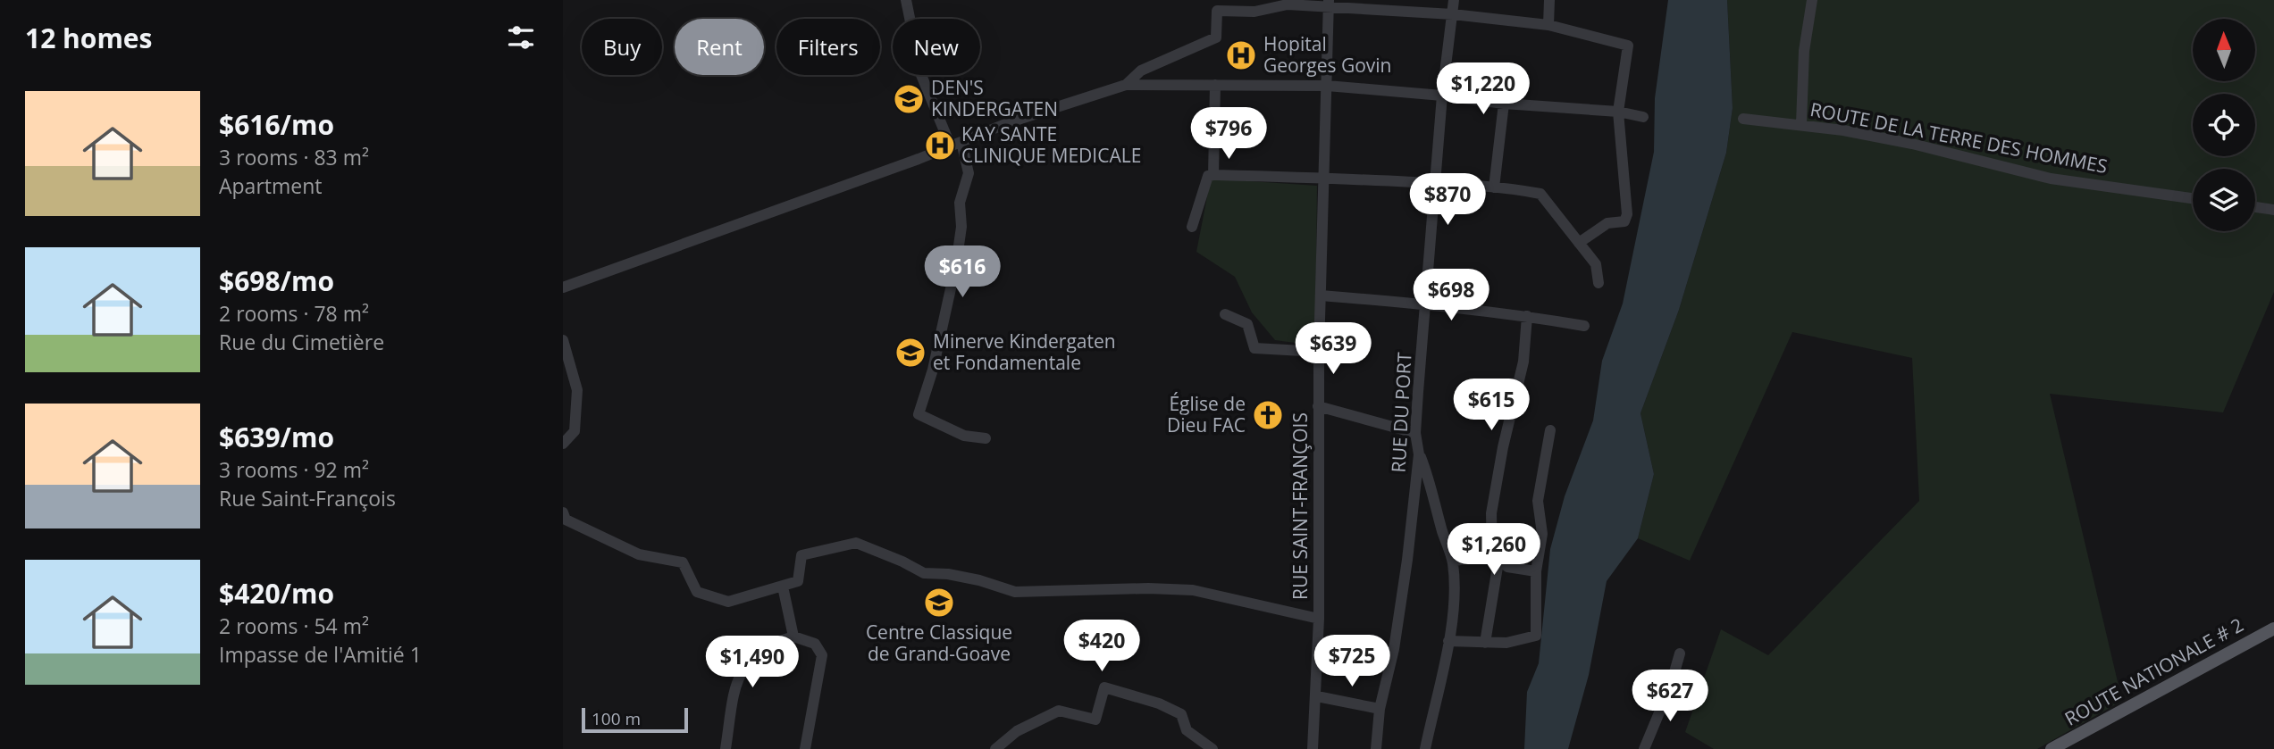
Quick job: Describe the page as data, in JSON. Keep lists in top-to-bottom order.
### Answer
{
  "streets": {
    "main road": ["ROUTE NATIONALE # 2"],
    "street": ["ROUTE DE LA TERRE DES HOMMES", "RUE DU PORT", "RUE SAINT-FRANÇOIS"]
  },
  "places": {
    "hospital": ["Hopital Georges Govin", "KAY SANTE CLINIQUE MEDICALE"],
    "school or university": ["DEN'S KINDERGATEN", "Minerve Kindergaten et Fondamentale", "Centre Classique de Grand-Goave"],
    "church": ["Église de Dieu FAC"]
  },
  "scale_bar": "100 m",
  "north": "top",
  "page": {
    "heading": "12 homes",
    "chip": [
      "Buy",
      "Rent",
      "Filters",
      "New"
    ],
    "price": [
      "$1,220",
      "$796",
      "$870",
      "$616",
      "$698",
      "$639",
      "$615",
      "$1,260",
      "$420",
      "$725",
      "$1,490",
      "$627"
    ],
    "list": [
      {
        "name": "$616/mo",
        "note": "3 rooms · 83 m² · Apartment"
      },
      {
        "name": "$698/mo",
        "note": "2 rooms · 78 m² · Rue du Cimetière"
      },
      {
        "name": "$639/mo",
        "note": "3 rooms · 92 m² · Rue Saint-François"
      },
      {
        "name": "$420/mo",
        "note": "2 rooms · 54 m² · Impasse de l'Amitié 1"
      }
    ],
    "scale": "100 m"
  }
}
